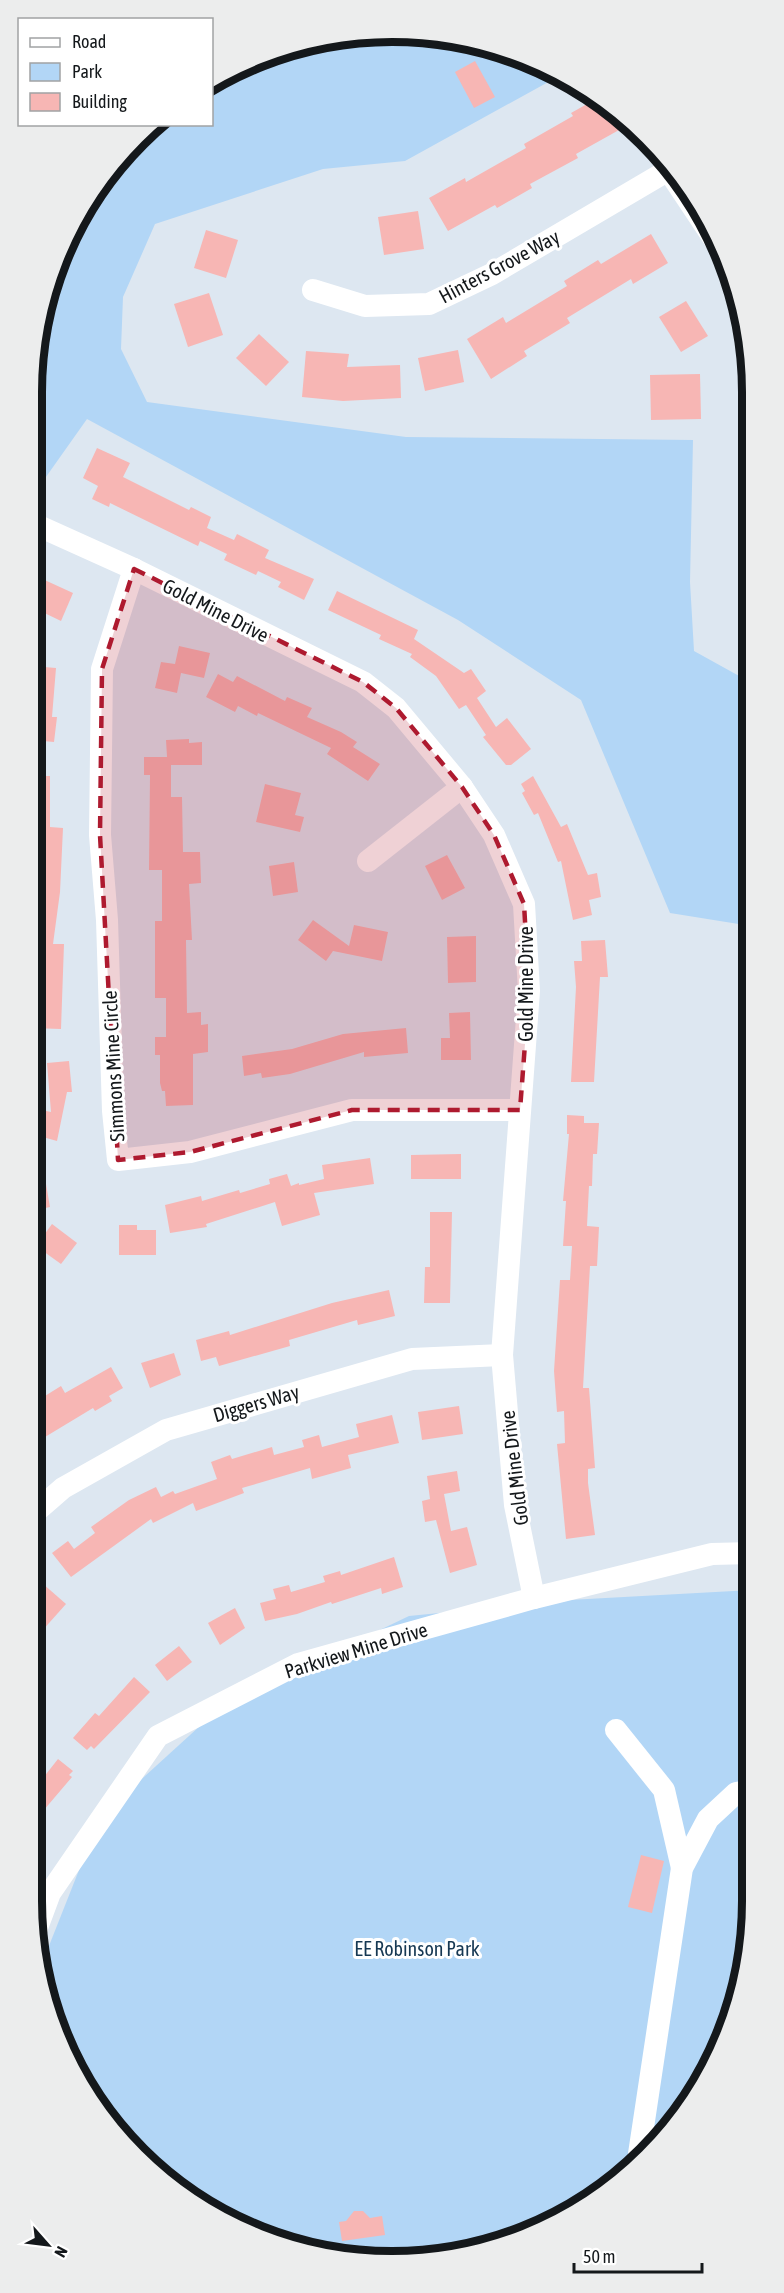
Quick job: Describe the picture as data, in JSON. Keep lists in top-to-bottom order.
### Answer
{
  "streets": {
    "street": [
      "Hinters Grove Way",
      "Gold Mine Drive",
      "Simmons Mine Circle",
      "Diggers Way",
      "Parkview Mine Drive"
    ]
  },
  "crossings": [
    ["Gold Mine Drive", "Simmons Mine Circle"],
    ["Gold Mine Drive", "Diggers Way"],
    ["Gold Mine Drive", "Parkview Mine Drive"]
  ],
  "parks": ["EE Robinson Park"],
  "legend": ["Road", "Park", "Building"],
  "scale_bar": "50 m",
  "north": "bottom right"
}
